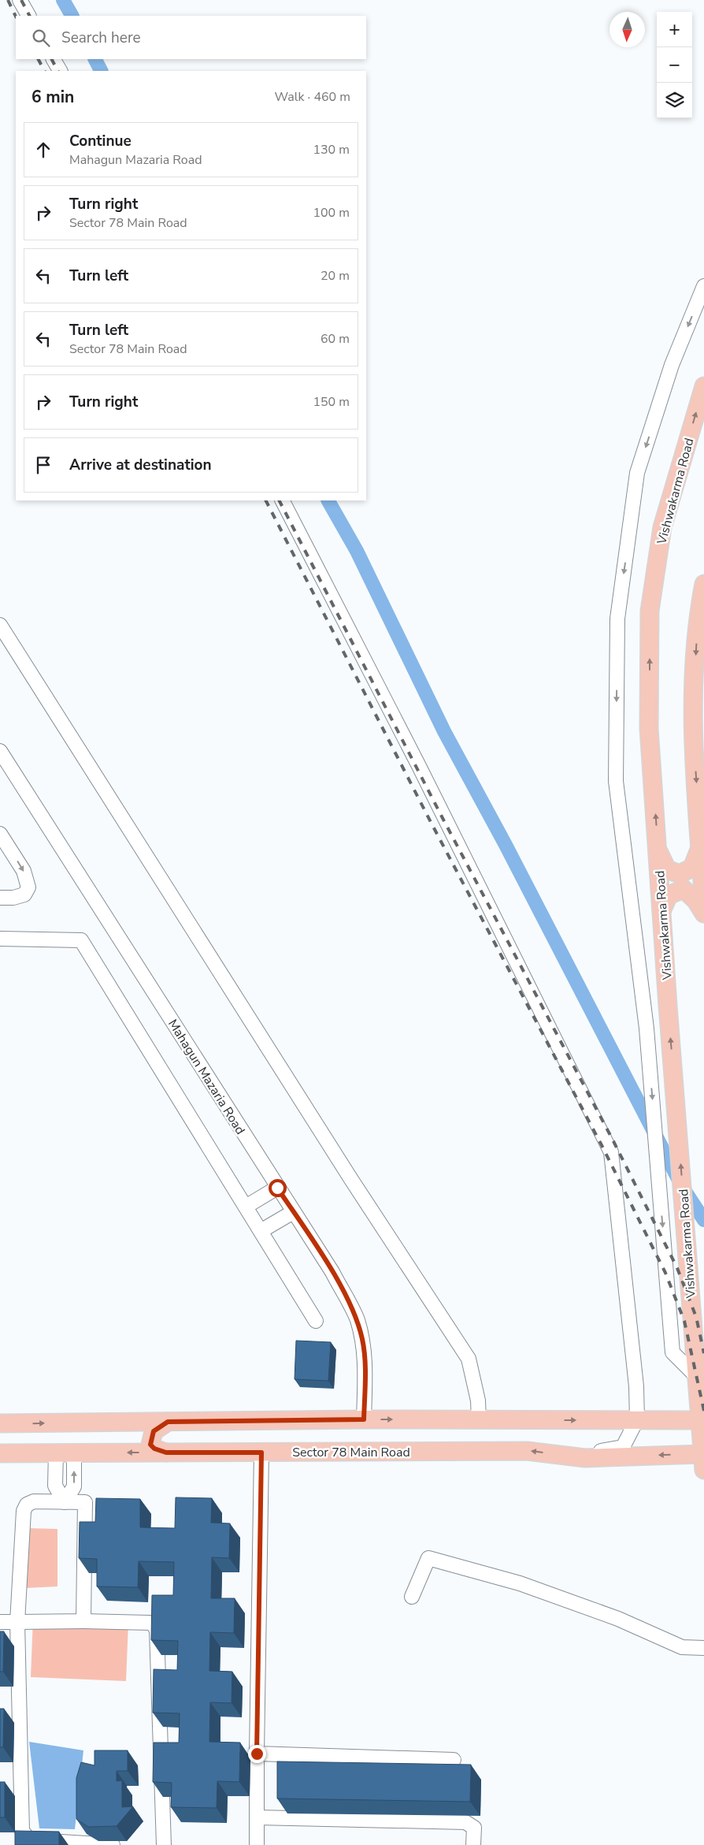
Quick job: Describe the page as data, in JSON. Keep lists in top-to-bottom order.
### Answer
{
  "streets": {
    "main road": ["Vishwakarma Road", "Sector 78 Main Road"],
    "street": ["Mahagun Mazaria Road"]
  },
  "crossings": [
    ["Vishwakarma Road", "Sector 78 Main Road"]
  ],
  "one_way": ["Vishwakarma Road"],
  "north": "bottom",
  "page": {
    "map_buttons": ["+", "−"],
    "search": "Search here",
    "heading": ["6 min", "Walk · 460 m"],
    "list": [
      ["Continue", "Mahagun Mazaria Road", "130 m"],
      ["Turn right", "Sector 78 Main Road", "100 m"],
      ["Turn left", "20 m"],
      ["Turn left", "Sector 78 Main Road", "60 m"],
      ["Turn right", "150 m"],
      "Arrive at destination"
    ]
  }
}
